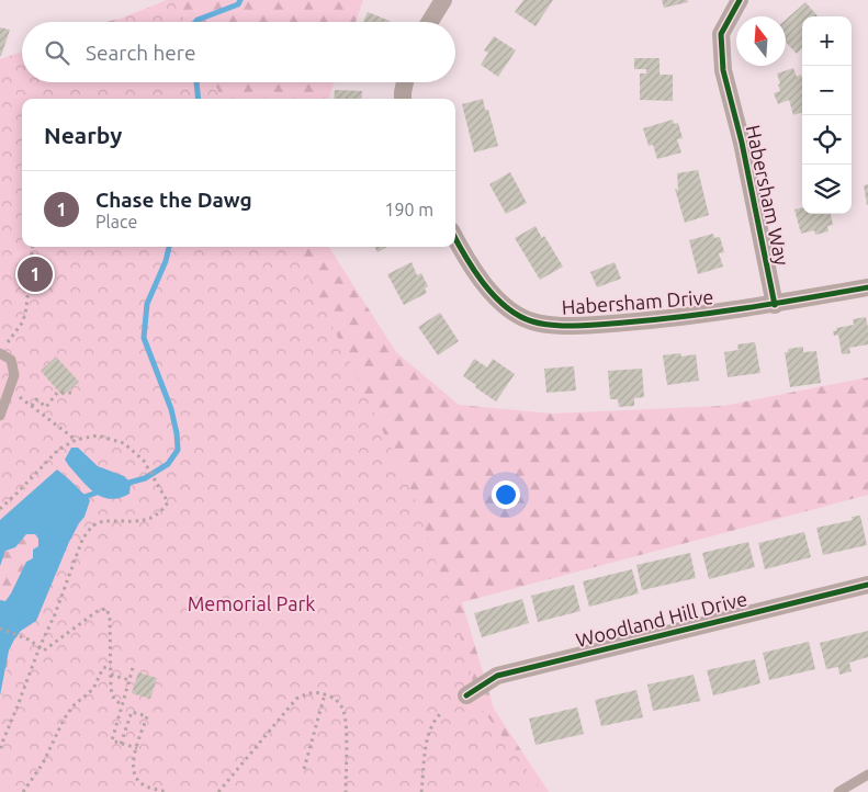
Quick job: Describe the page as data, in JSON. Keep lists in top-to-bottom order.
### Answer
{
  "streets": {
    "street": ["Habersham Way", "Habersham Drive", "Woodland Hill Drive"]
  },
  "crossings": [
    ["Habersham Way", "Habersham Drive"]
  ],
  "parks": ["Memorial Park"],
  "north": "top",
  "page": {
    "map_buttons": ["+", "−"],
    "search": "Search here",
    "heading": "Nearby",
    "list": [
      {
        "mark": "1",
        "name": "Chase the Dawg",
        "note": "Place",
        "value": "190 m"
      }
    ],
    "pins": "1"
  }
}
